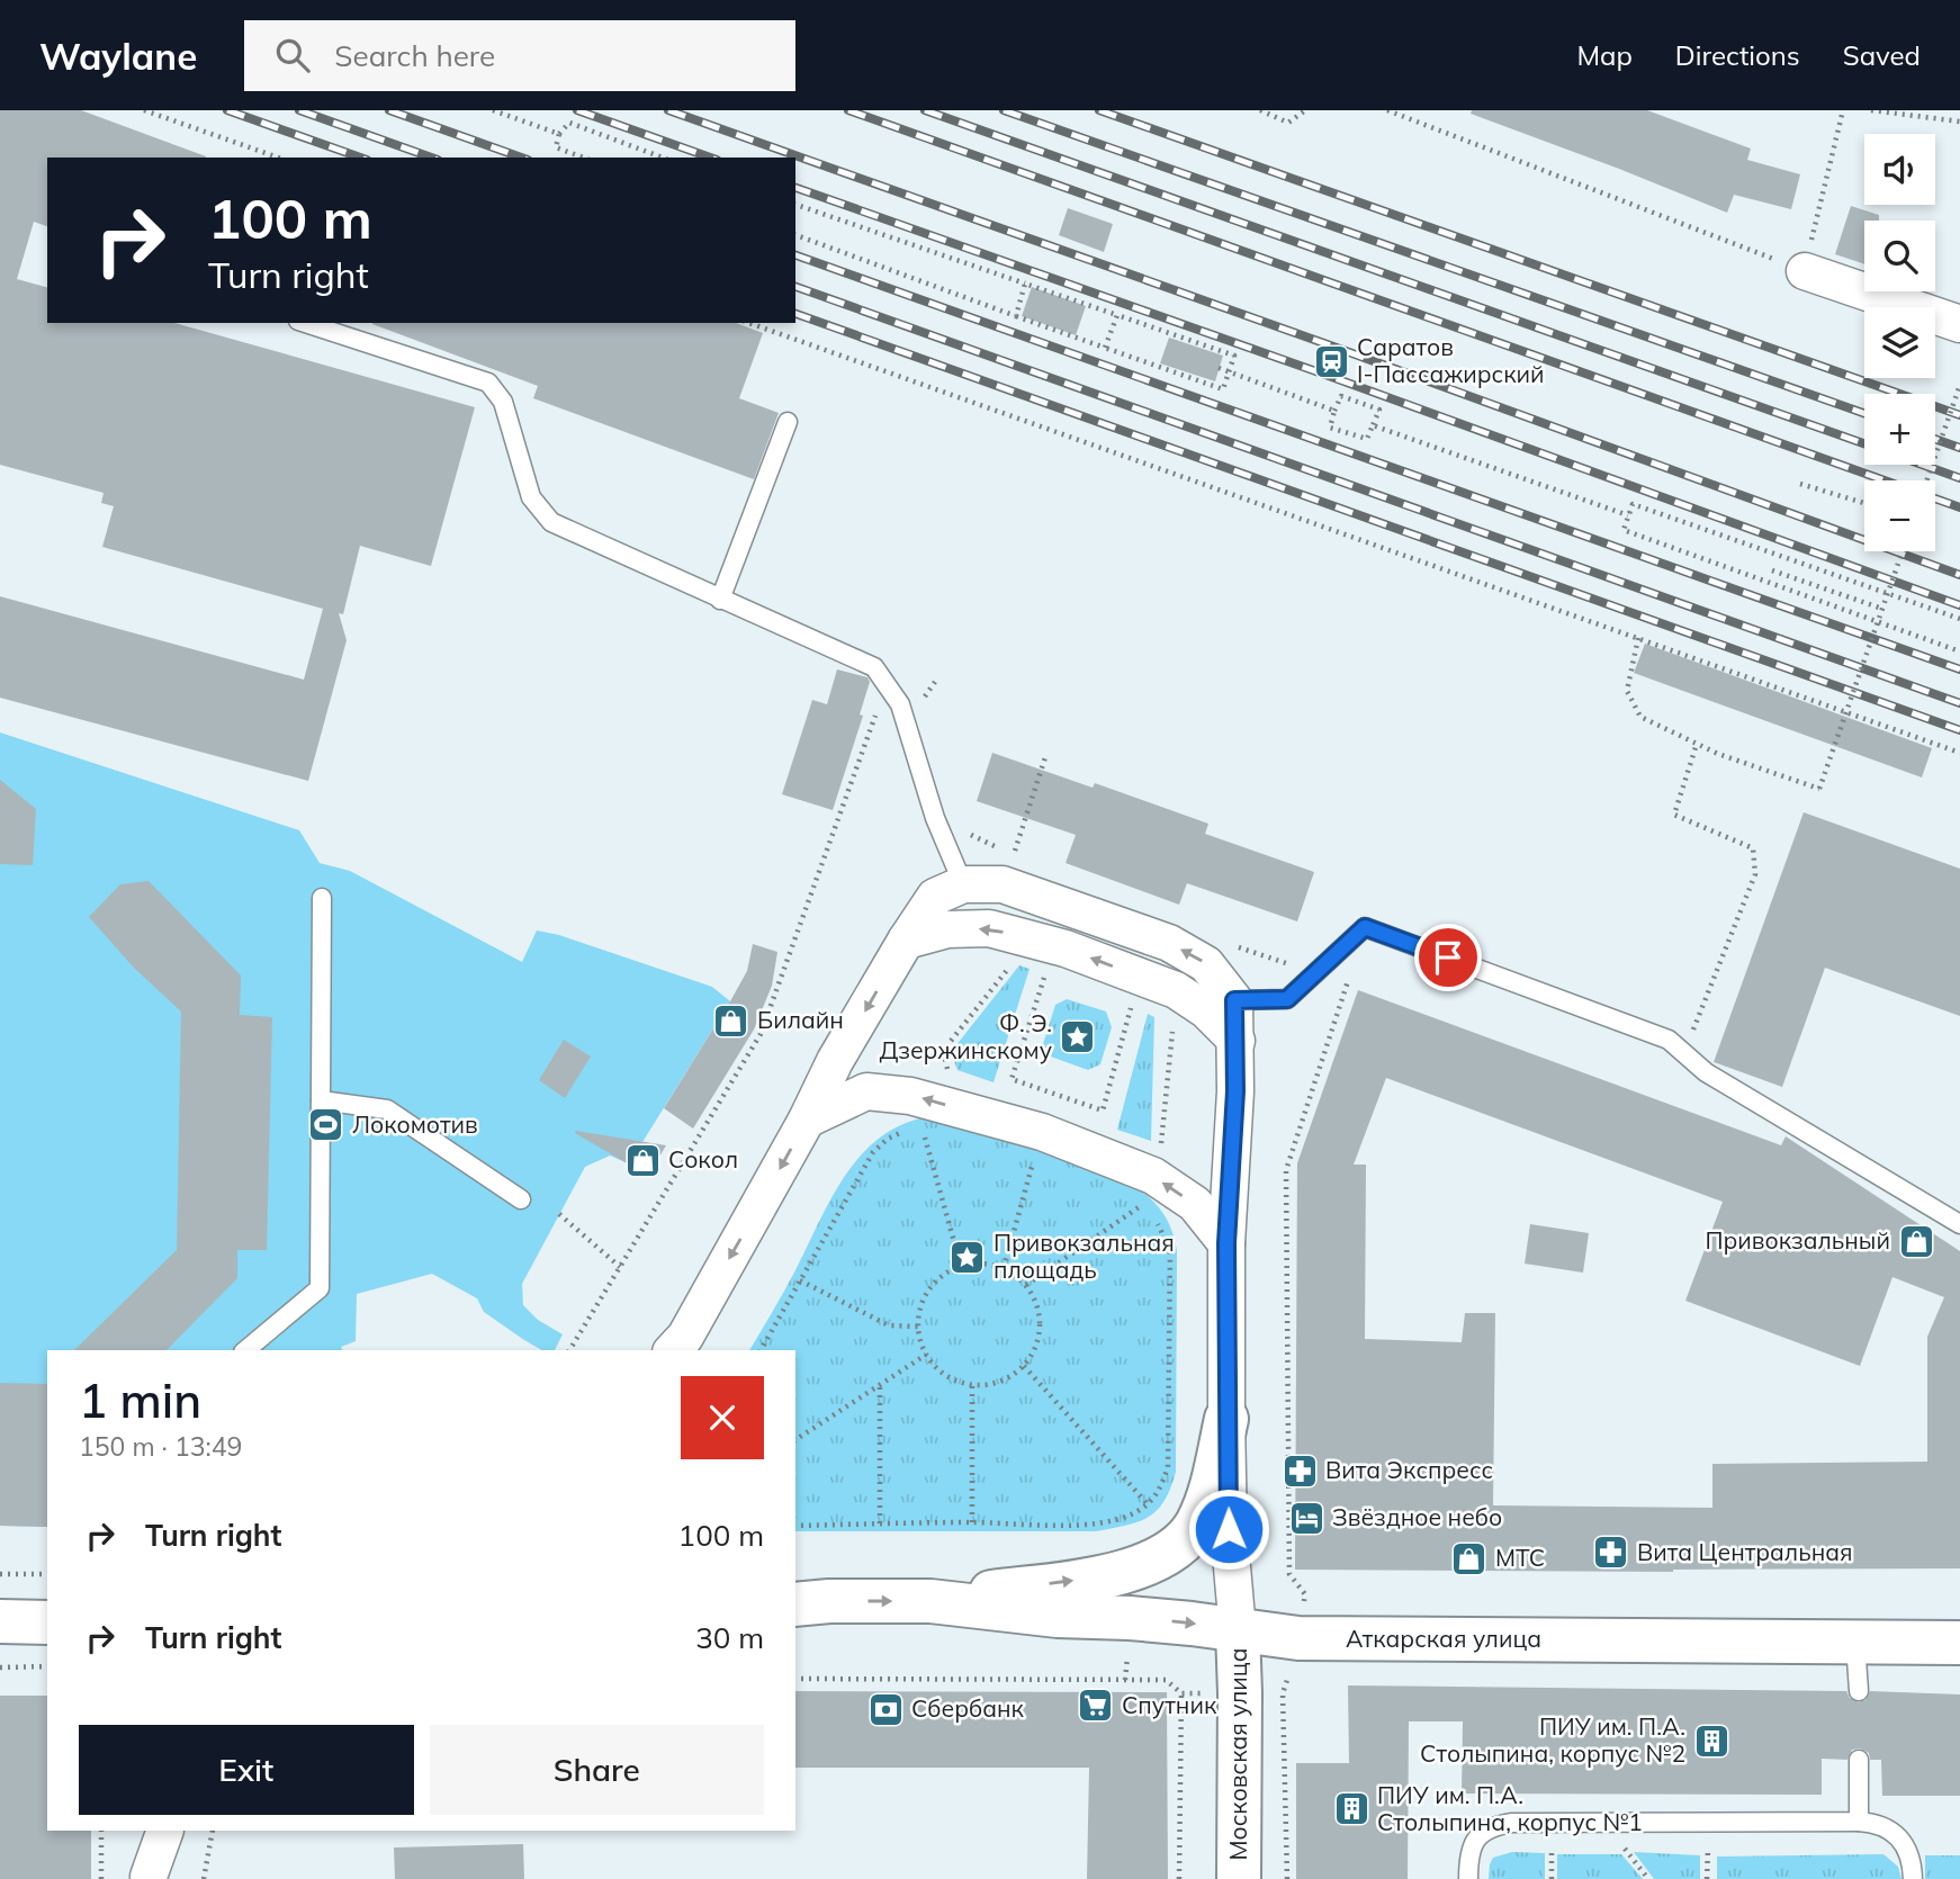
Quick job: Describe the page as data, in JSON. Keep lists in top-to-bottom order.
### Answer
{
  "streets": {
    "street": ["Аткарская улица", "Московская улица"]
  },
  "crossings": [
    ["Аткарская улица", "Московская улица"]
  ],
  "places": {
    "station": ["Саратов I-Пассажирский"],
    "shop": [
      "Билайн",
      "Сокол",
      "Привокзальный",
      "МТС"
    ],
    "place": ["Ф. Э. Дзержинскому", "Привокзальная площадь"],
    "sports": ["Локомотив"],
    "pharmacy": ["Вита Экспресс", "Вита Центральная"],
    "hotel": ["Звёздное небо"],
    "supermarket": ["Спутник"],
    "bank": ["Сбербанк"],
    "building": ["ПИУ им. П.А. Столыпина, корпус №2", "ПИУ им. П.А. Столыпина, корпус №1"]
  },
  "page": {
    "header": "Waylane",
    "search": "Search here",
    "nav": ["Map", "Directions", "Saved"],
    "map_buttons": ["+", "−"],
    "turn": ["100 m", "Turn right"],
    "heading": ["1 min", "150 m · 13:49"],
    "list": [
      {
        "name": "Turn right",
        "value": "100 m"
      },
      {
        "name": "Turn right",
        "value": "30 m"
      }
    ],
    "buttons": ["Exit", "Share"]
  }
}
